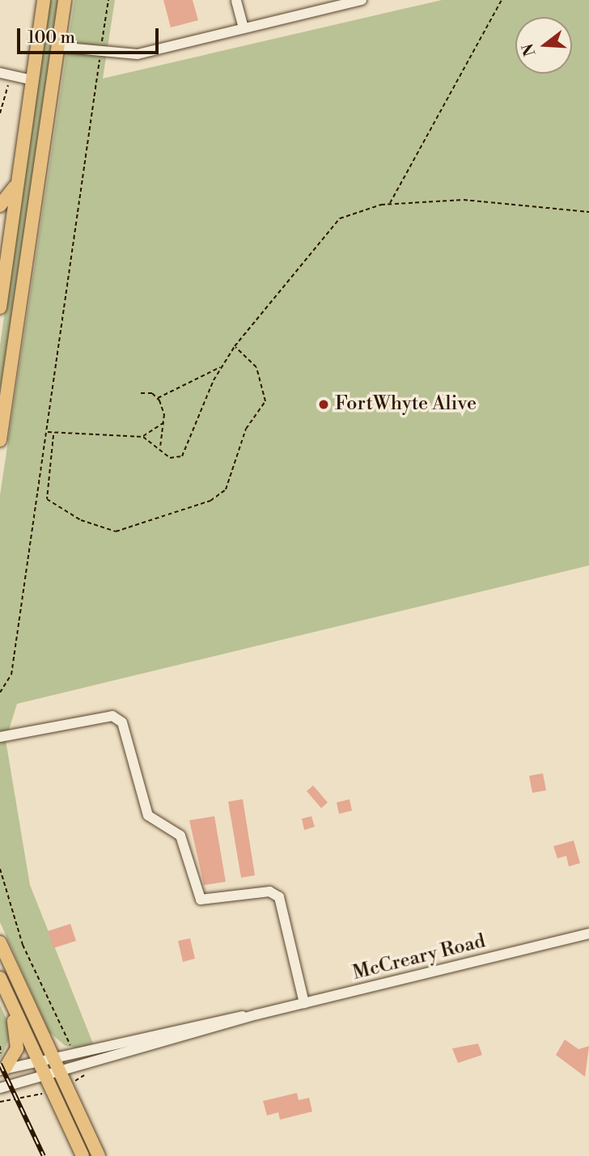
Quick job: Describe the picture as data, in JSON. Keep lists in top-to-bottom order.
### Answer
{
  "streets": {
    "street": ["McCreary Road"]
  },
  "places": ["FortWhyte Alive"],
  "scale_bar": "100 m",
  "north": "left"
}
